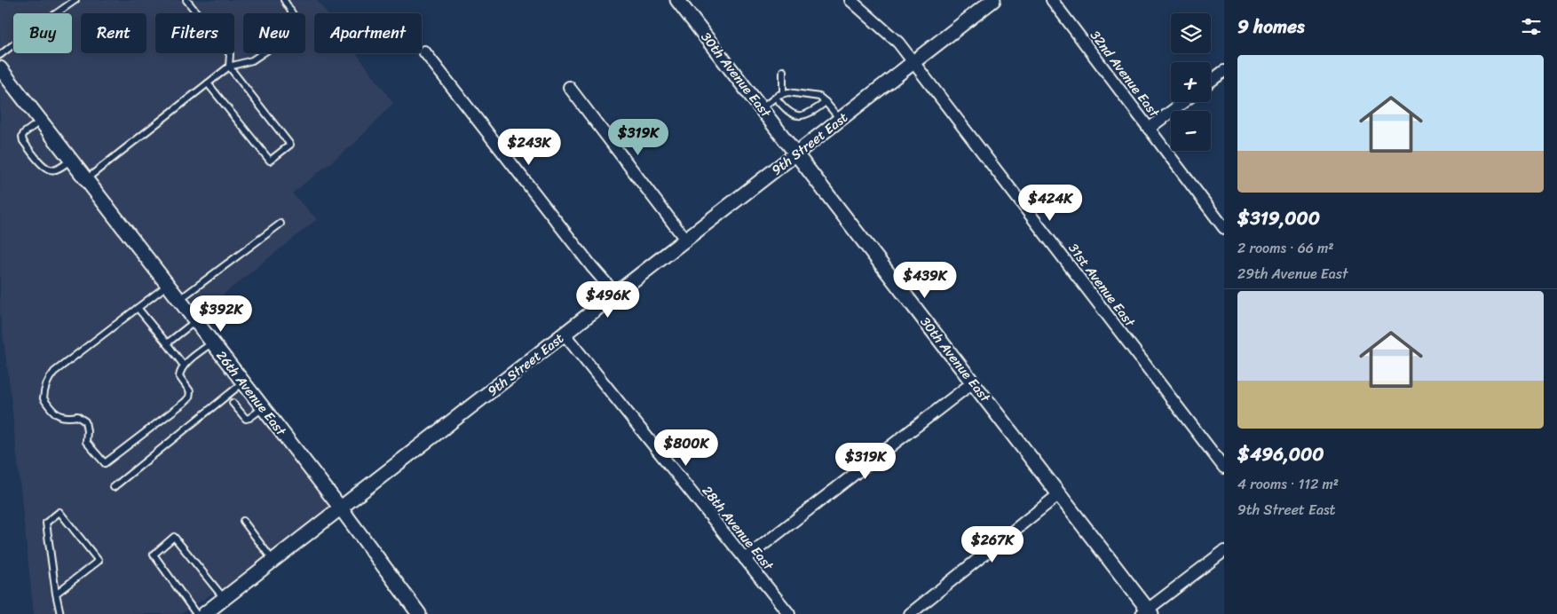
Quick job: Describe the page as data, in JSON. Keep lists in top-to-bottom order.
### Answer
{
  "streets": {
    "street": [
      "32nd Avenue East",
      "30th Avenue East",
      "9th Street East",
      "31st Avenue East",
      "26th Avenue East",
      "28th Avenue East"
    ]
  },
  "crossings": [
    ["30th Avenue East", "9th Street East"],
    ["9th Street East", "31st Avenue East"],
    ["9th Street East", "26th Avenue East"],
    ["9th Street East", "28th Avenue East"]
  ],
  "page": {
    "heading": "9 homes",
    "map_buttons": ["+", "−"],
    "chip": [
      "Buy",
      "Rent",
      "Filters",
      "New",
      "Apartment"
    ],
    "list": [
      {
        "name": "$319,000",
        "note": "2 rooms · 66 m² · 29th Avenue East"
      },
      {
        "name": "$496,000",
        "note": "4 rooms · 112 m² · 9th Street East"
      }
    ],
    "price": [
      "$319K",
      "$243K",
      "$424K",
      "$439K",
      "$496K",
      "$392K",
      "$800K",
      "$319K",
      "$267K"
    ]
  }
}
